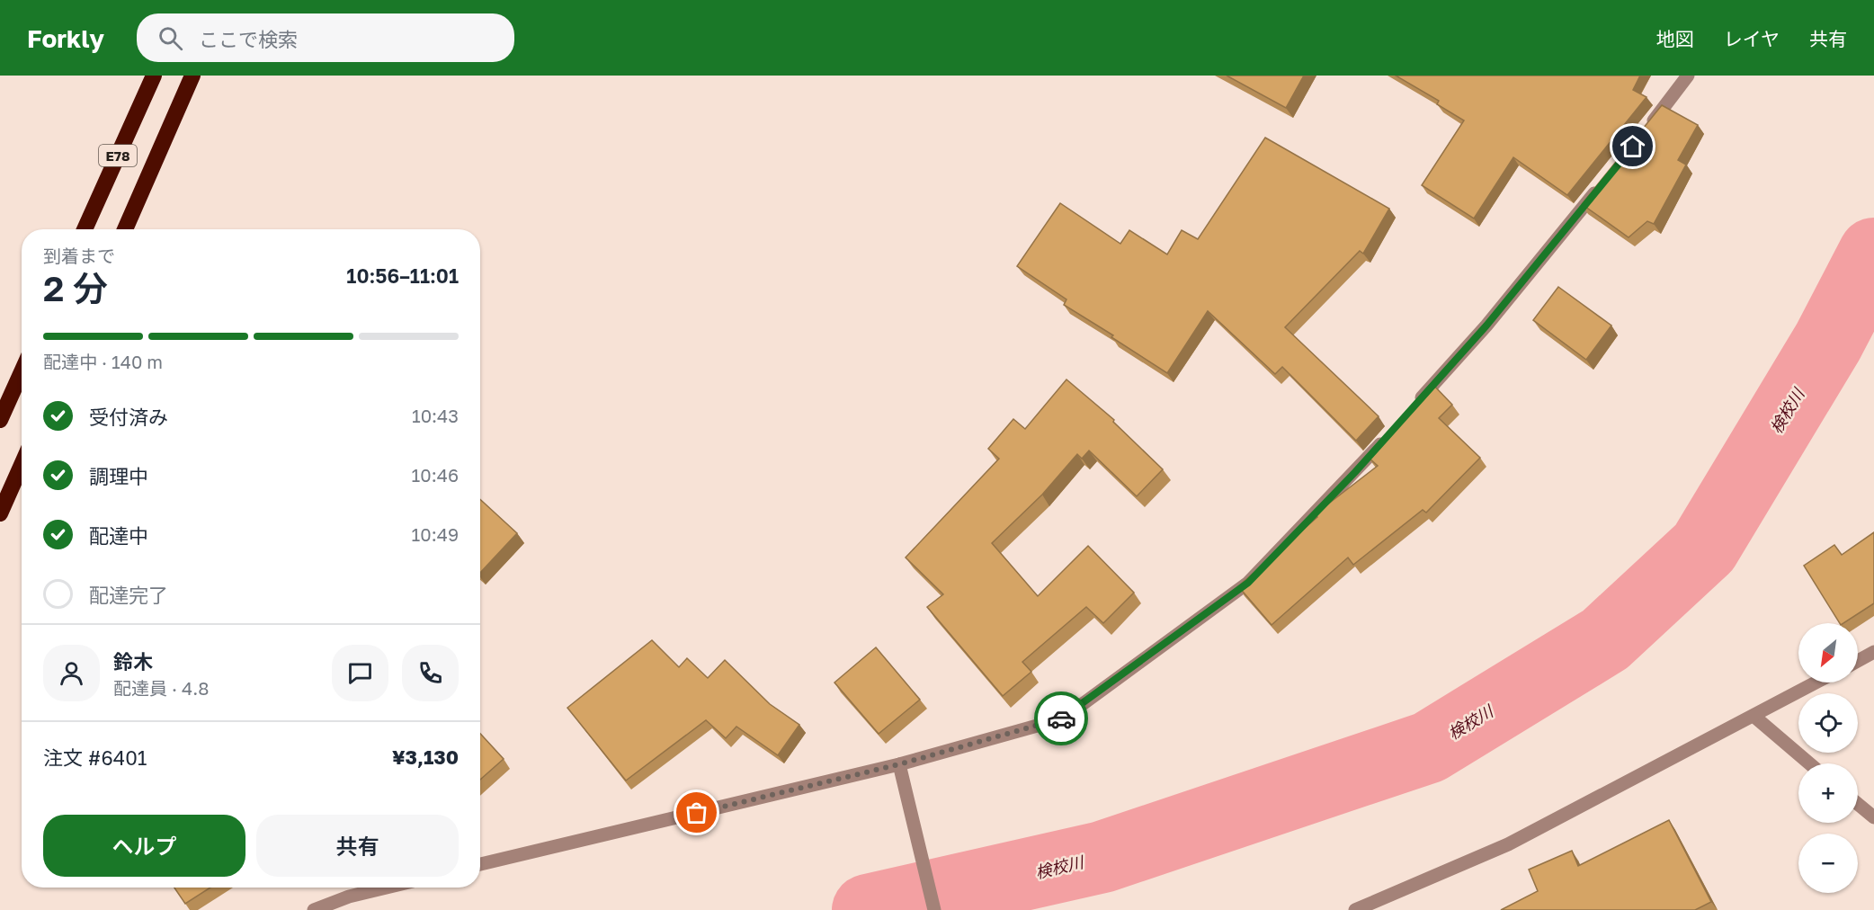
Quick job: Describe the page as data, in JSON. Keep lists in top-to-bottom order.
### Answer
{
  "streets": {
    "highway": ["E78"]
  },
  "water": ["検校川"],
  "north": "bottom left",
  "page": {
    "header": "Forkly",
    "search": "ここで検索",
    "nav": ["地図", "レイヤ", "共有"],
    "heading": ["2 分", "到着まで", "10:56–11:01"],
    "panel": [
      "鈴木",
      "配達員 · 4.8",
      "注文 #6401",
      "¥3,130"
    ],
    "bar": "配達中 · 140 m",
    "list": [
      ["受付済み", "10:43"],
      ["調理中", "10:46"],
      ["配達中", "10:49"],
      "配達完了"
    ],
    "map_buttons": ["+", "−"],
    "buttons": ["ヘルプ", "共有"]
  }
}
